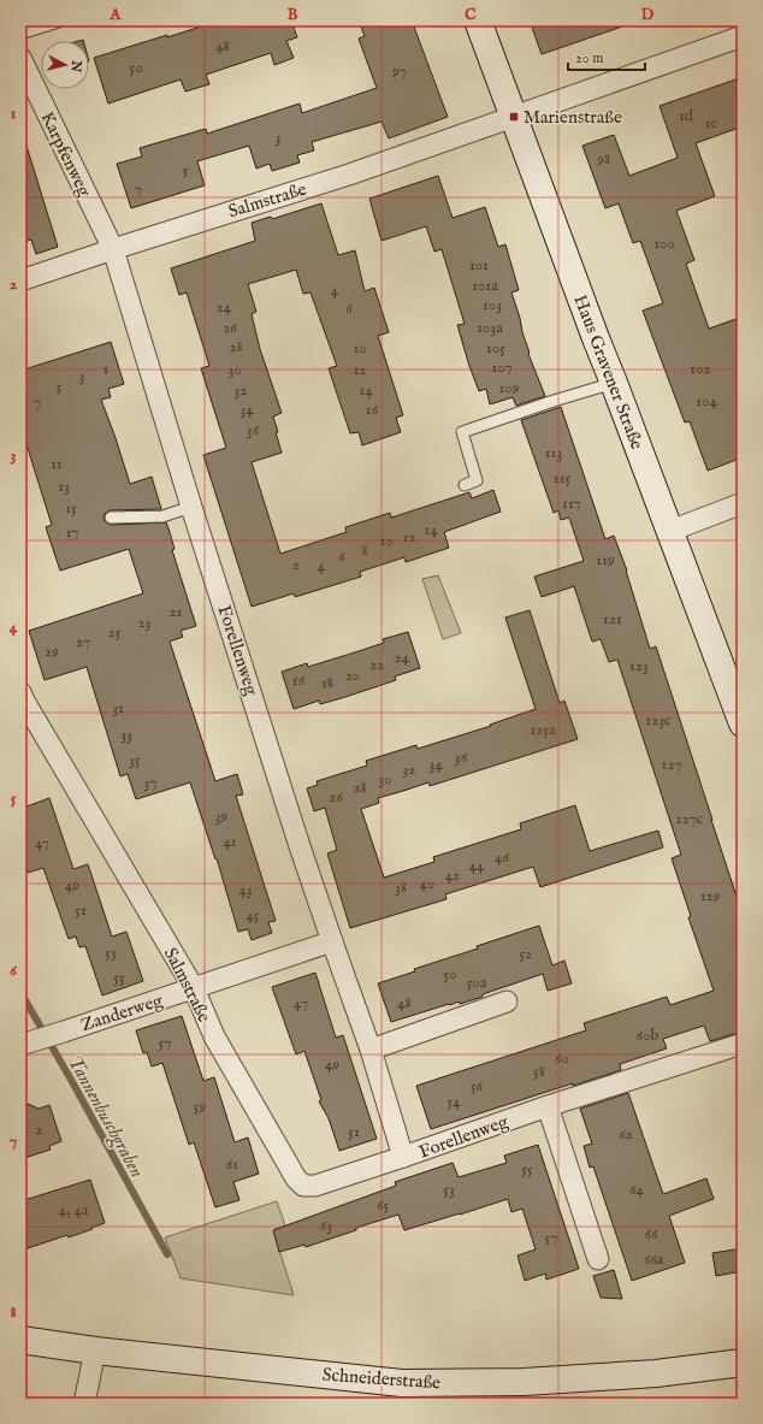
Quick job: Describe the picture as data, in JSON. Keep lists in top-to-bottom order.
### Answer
{
  "streets": {
    "street": [
      "Karpfenweg",
      "Salmstraße",
      "Haus Gravener Straße",
      "Forellenweg",
      "Zanderweg",
      "Schneiderstraße"
    ]
  },
  "crossings": [
    ["Karpfenweg", "Salmstraße"],
    ["Karpfenweg", "Forellenweg"],
    ["Salmstraße", "Haus Gravener Straße"],
    ["Salmstraße", "Forellenweg"],
    ["Salmstraße", "Zanderweg"],
    ["Forellenweg", "Zanderweg"]
  ],
  "water": ["Tannenbuschgraben"],
  "places": {
    "transit": ["Marienstraße"]
  },
  "house_numbers": [
    "48",
    "50",
    "97",
    "1d",
    "1c",
    "3",
    "98",
    "5",
    "7",
    "100",
    "101",
    "101a",
    "4",
    "103",
    "24",
    "6",
    "26",
    "103a",
    "28",
    "10",
    "105",
    "107",
    "1",
    "102",
    "30",
    "12",
    "3",
    "5",
    "109",
    "32",
    "14",
    "104",
    "7",
    "34",
    "16",
    "36",
    "113",
    "11",
    "115",
    "13",
    "117",
    "15",
    "14",
    "17",
    "12",
    "10",
    "8",
    "6",
    "119",
    "2",
    "4",
    "21",
    "121",
    "23",
    "25",
    "27",
    "29",
    "24",
    "22",
    "123",
    "20",
    "16",
    "18",
    "31",
    "123c",
    "125a",
    "33",
    "36",
    "35",
    "34",
    "127",
    "32",
    "30",
    "37",
    "28",
    "26",
    "39",
    "127c",
    "41",
    "47",
    "46",
    "44",
    "42",
    "40",
    "49",
    "38",
    "43",
    "129",
    "51",
    "45",
    "53",
    "52",
    "50",
    "55",
    "50a",
    "47",
    "48",
    "60b",
    "57",
    "60",
    "49",
    "58",
    "56",
    "54",
    "59",
    "2",
    "51",
    "62",
    "61",
    "55",
    "53",
    "64",
    "65",
    "4, 4a",
    "63",
    "66",
    "57",
    "66a"
  ],
  "scale_bar": "20 m",
  "north": "right",
  "grid": {
    "columns": [
      "A",
      "B",
      "C",
      "D"
    ],
    "rows": [
      "1",
      "2",
      "3",
      "4",
      "5",
      "6",
      "7",
      "8"
    ]
  }
}
